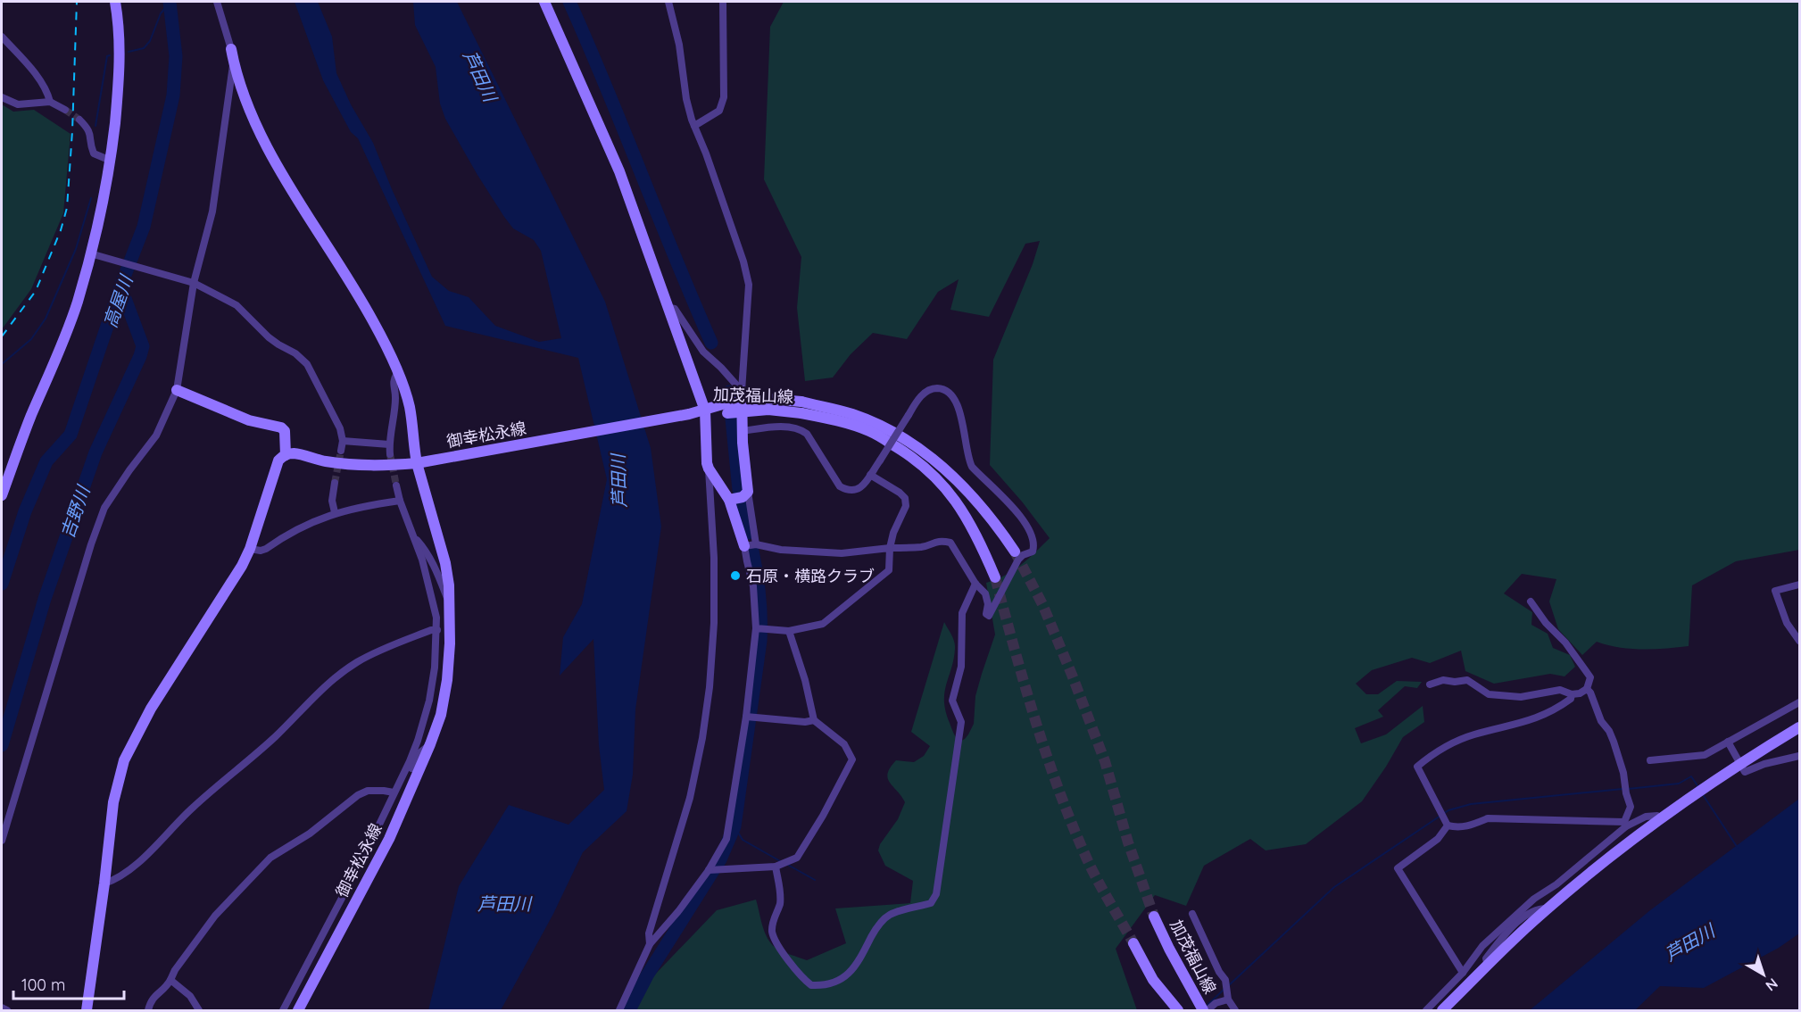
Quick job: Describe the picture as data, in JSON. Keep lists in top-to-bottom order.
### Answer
{
  "streets": {
    "street": ["加茂福山線", "御幸松永線"]
  },
  "crossings": [
    ["加茂福山線", "御幸松永線"]
  ],
  "water": ["芦田川", "高屋川", "吉野川"],
  "places": ["石原・横路クラブ"],
  "scale_bar": "100 m",
  "north": "bottom right"
}
